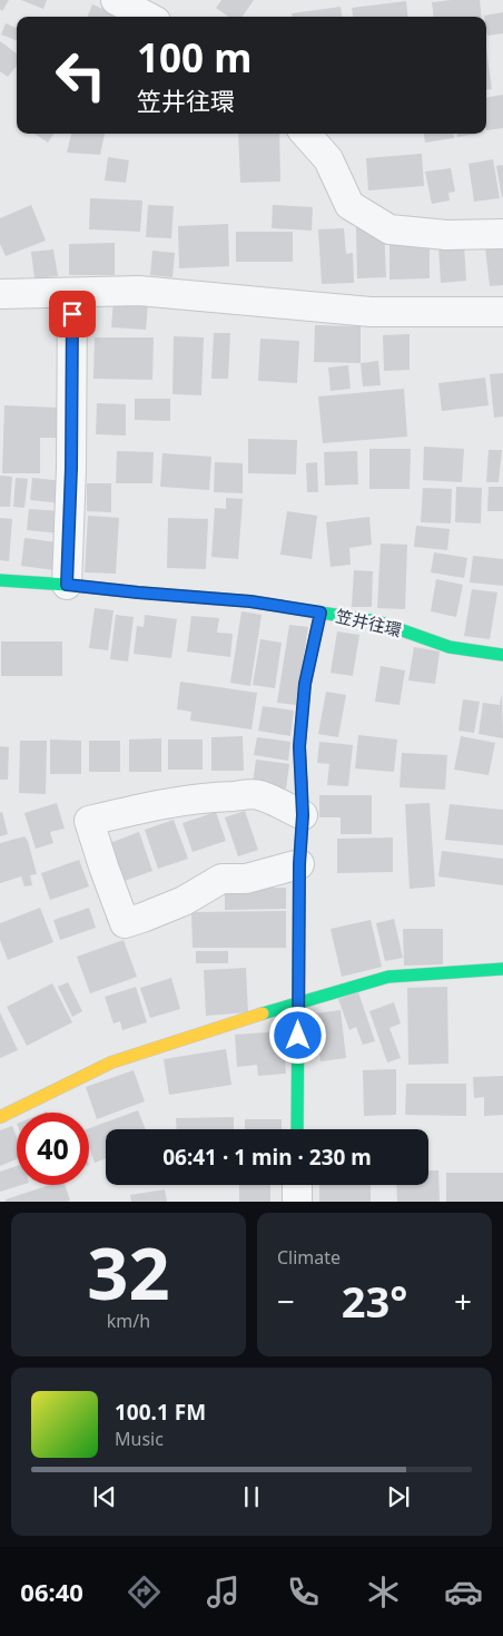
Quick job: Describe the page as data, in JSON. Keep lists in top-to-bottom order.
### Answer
{
  "streets": {
    "street": ["笠井往環"]
  },
  "page": {
    "turn": ["100 m", "笠井往環"],
    "limit": "40",
    "trip": "06:41 · 1 min · 230 m",
    "tile": [
      ["32", "km/h"],
      "Climate"
    ],
    "heat": ["−", "23°", "+"],
    "song": ["100.1 FM", "Music"],
    "tabs": "06:40"
  }
}
